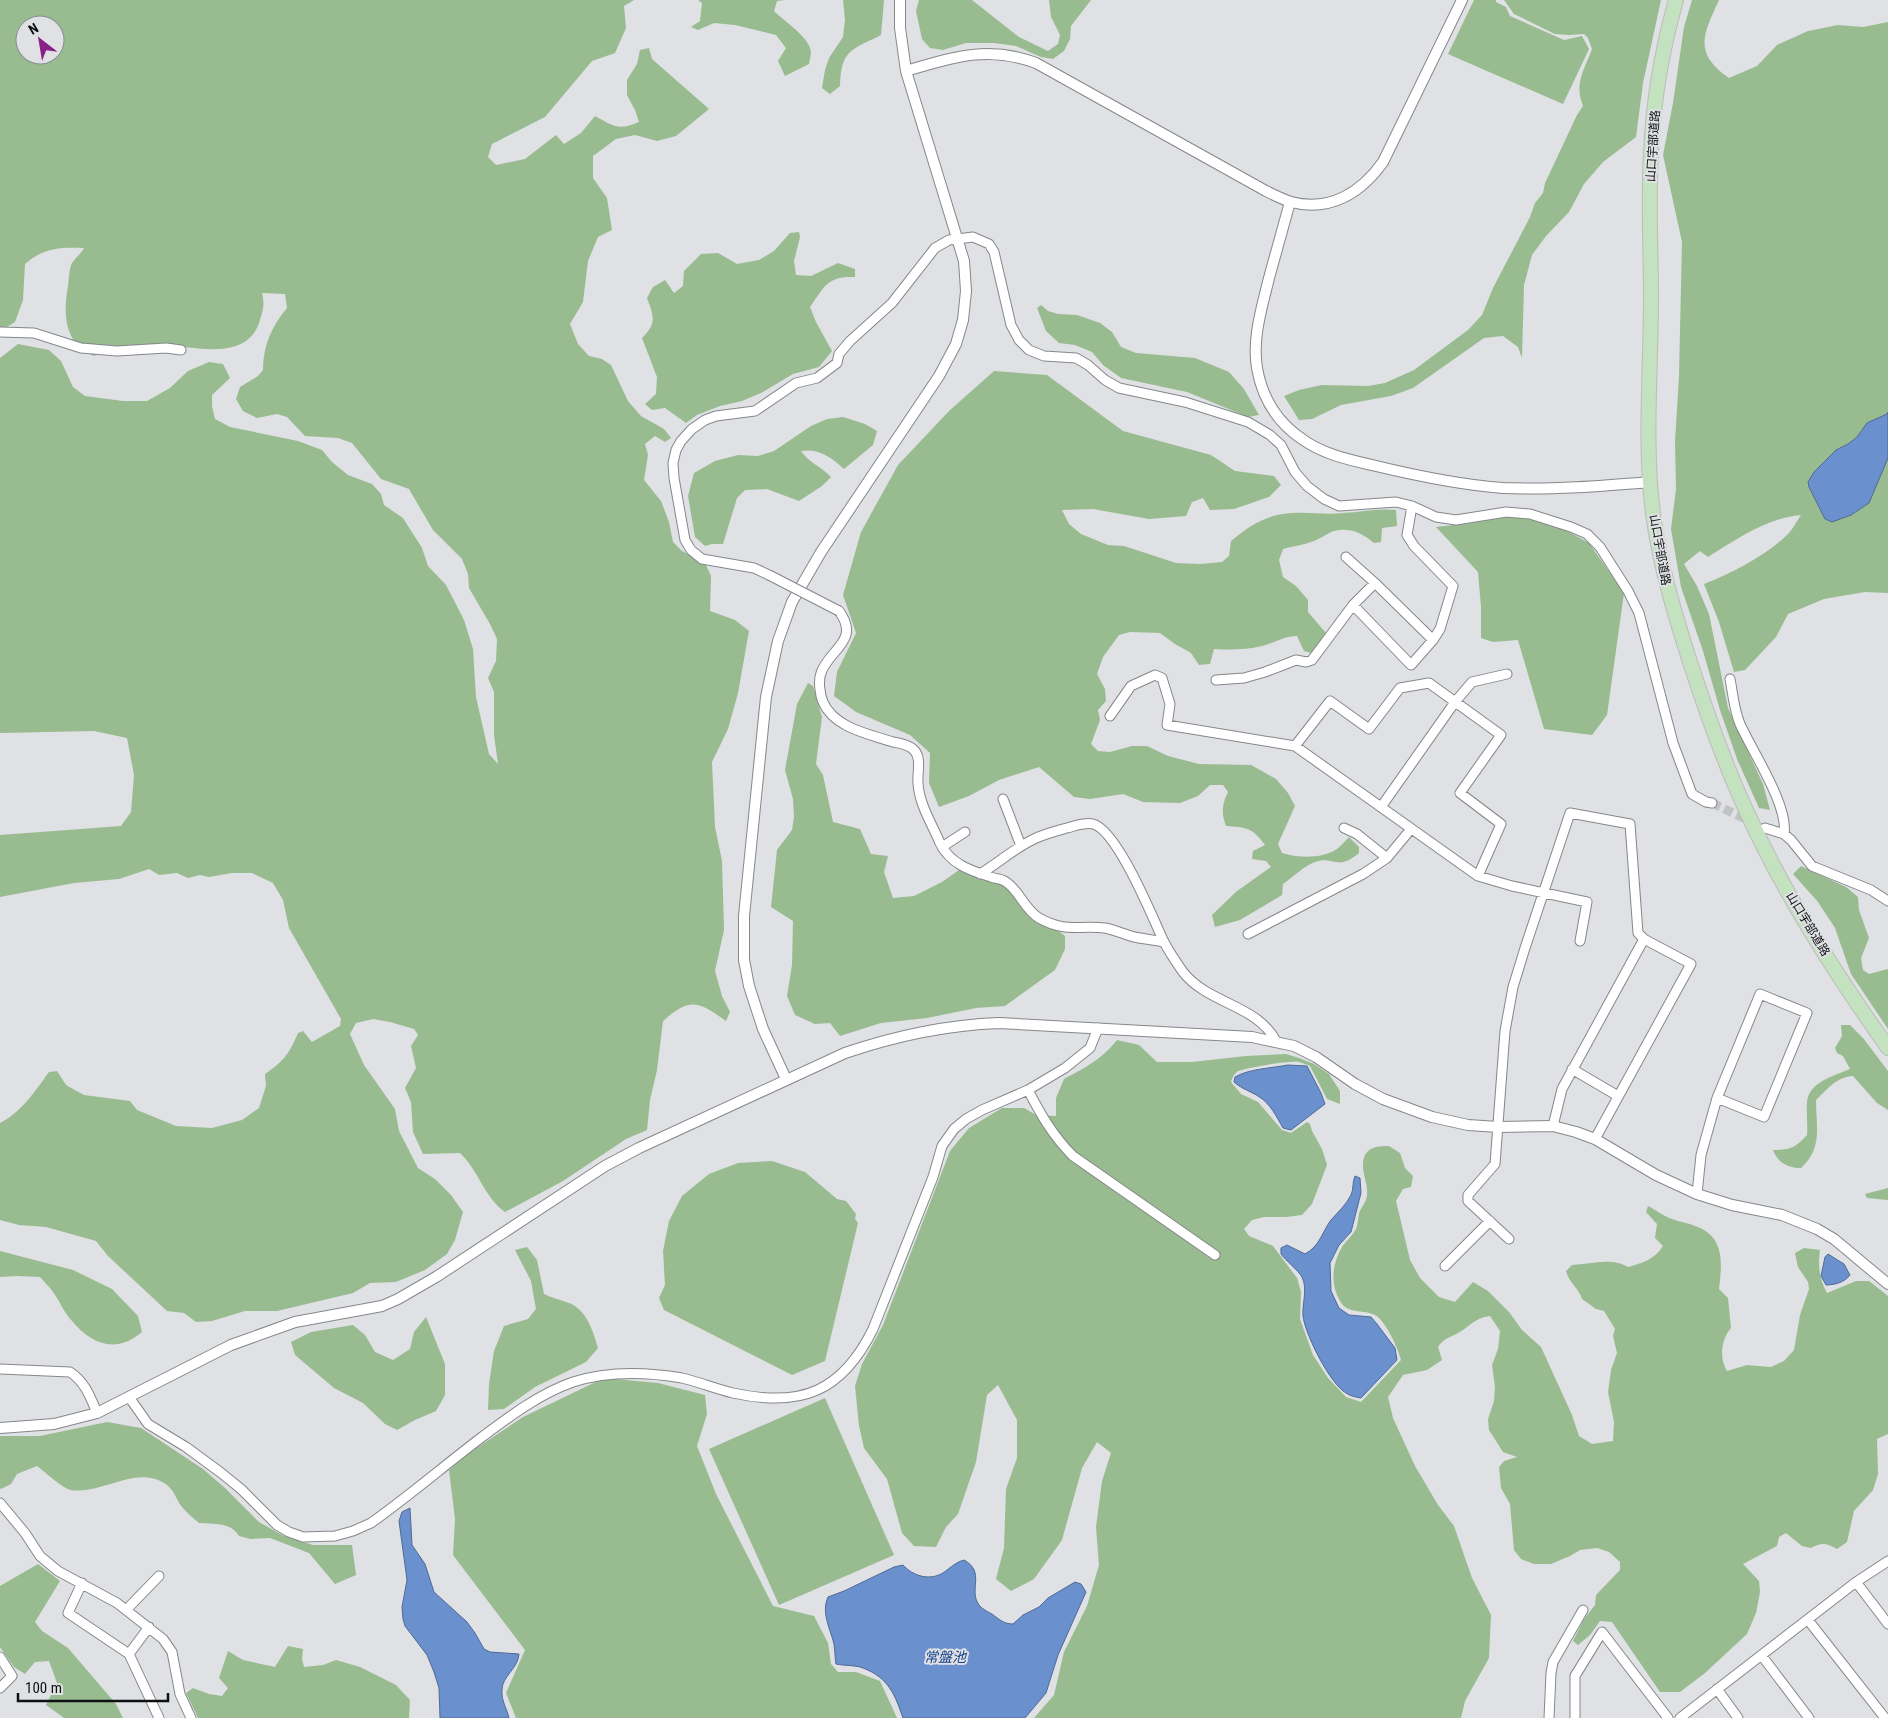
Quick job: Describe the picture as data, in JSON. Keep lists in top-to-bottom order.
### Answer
{
  "streets": {
    "main road": ["山口宇部道路"]
  },
  "water": ["常盤池"],
  "scale_bar": "100 m",
  "north": "top left"
}
